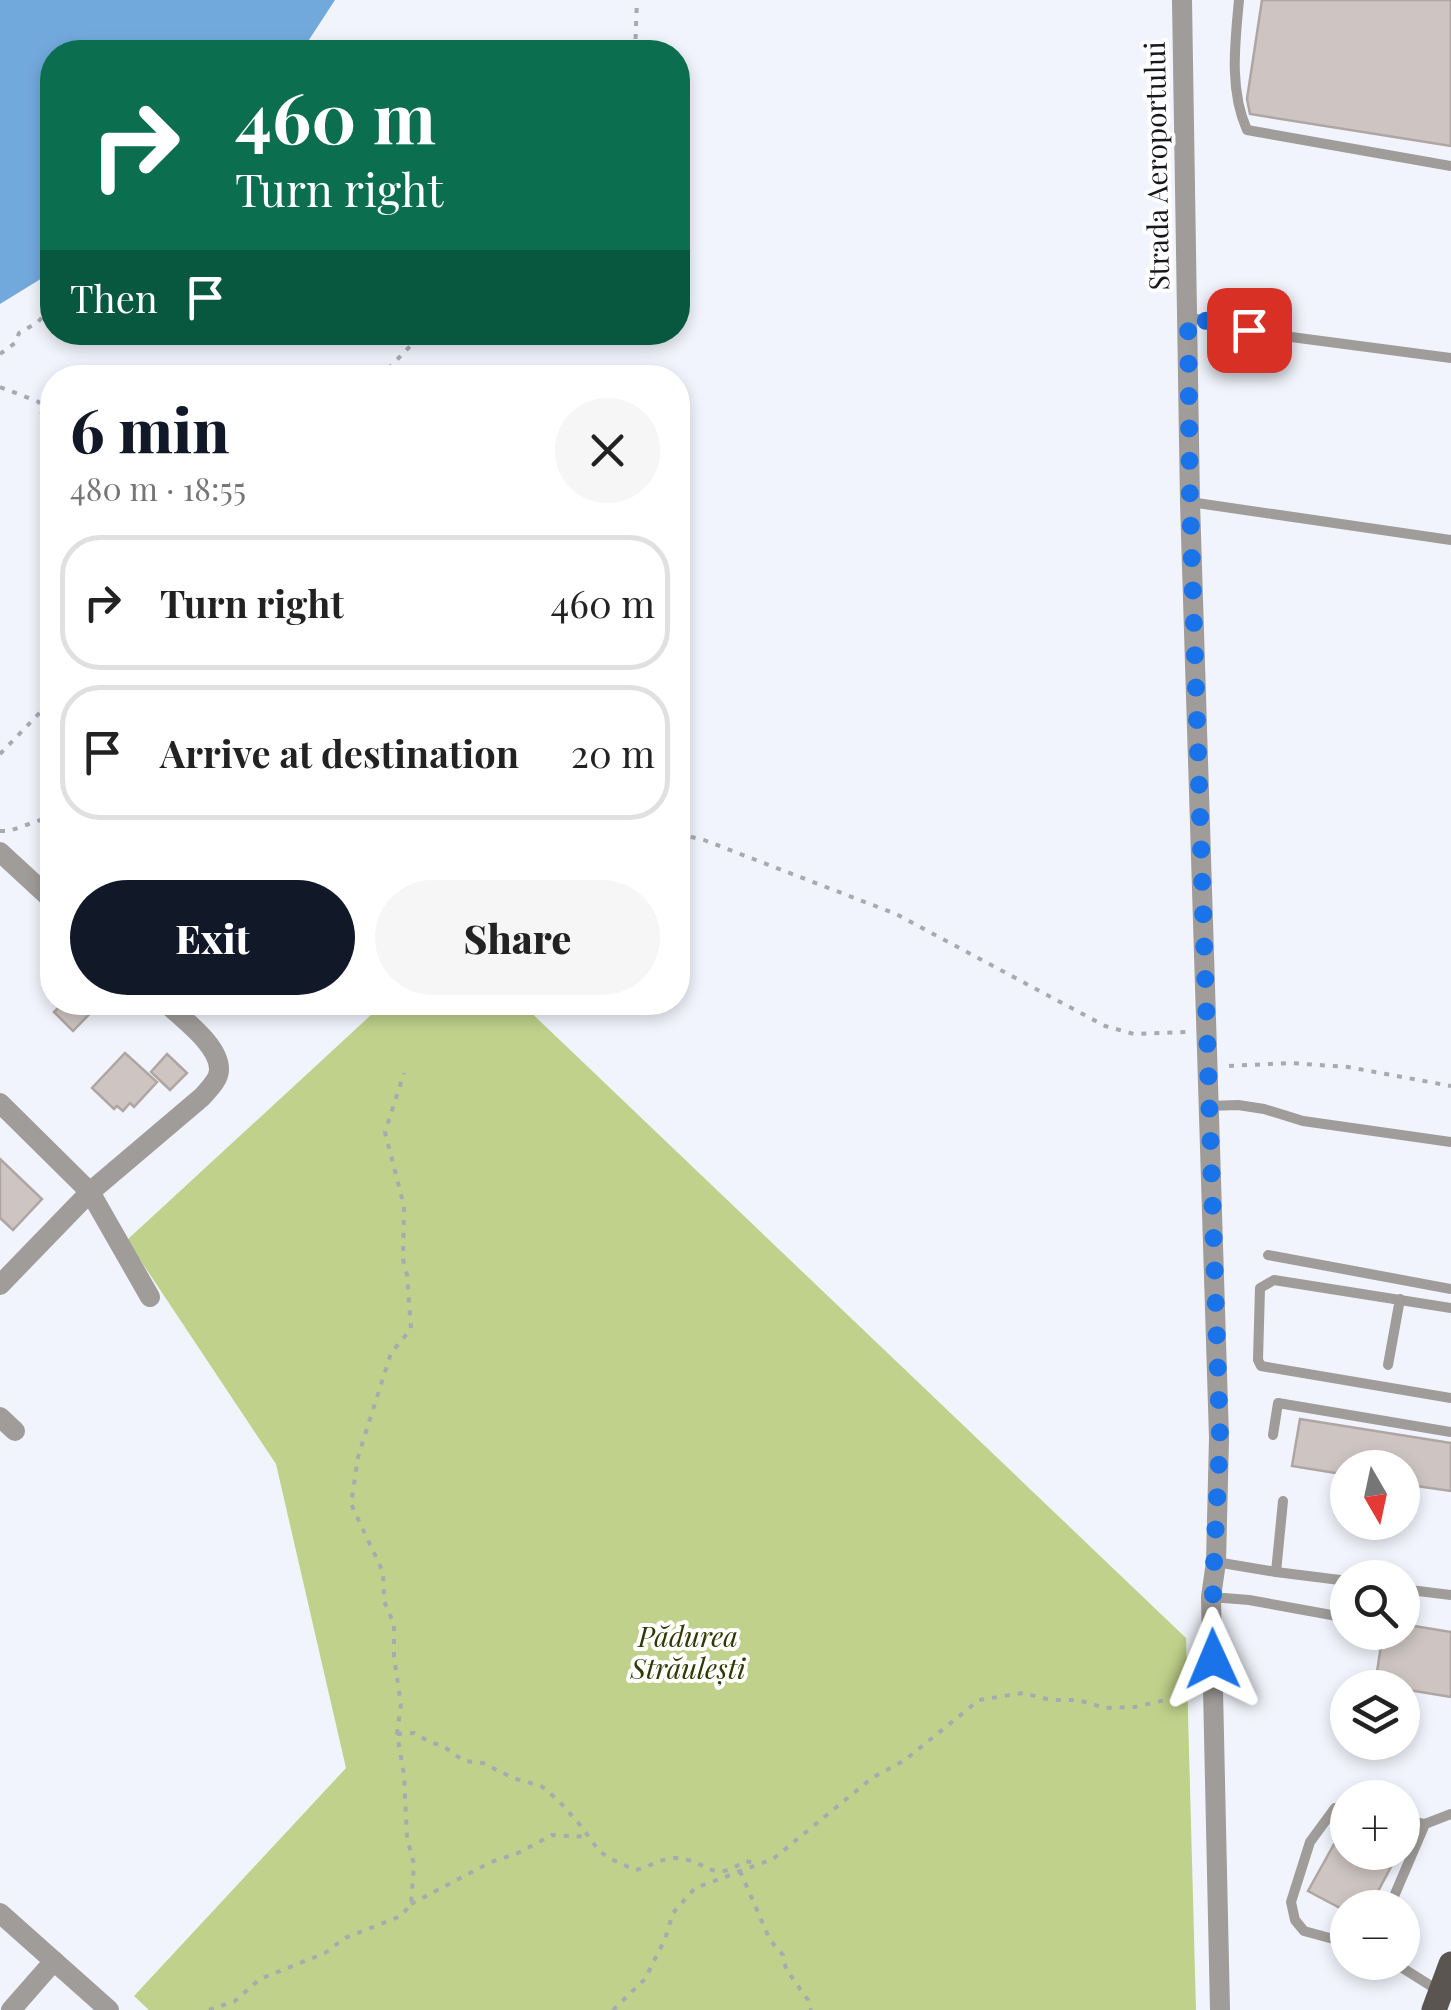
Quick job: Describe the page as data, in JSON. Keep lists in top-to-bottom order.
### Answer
{
  "streets": {
    "street": ["Strada Aeroportului"]
  },
  "parks": ["Pădurea Străulești"],
  "north": "bottom",
  "page": {
    "turn": ["460 m", "Turn right"],
    "then": "Then",
    "heading": ["6 min", "480 m · 18:55"],
    "list": [
      {
        "name": "Turn right",
        "value": "460 m"
      },
      {
        "name": "Arrive at destination",
        "value": "20 m"
      }
    ],
    "buttons": ["Exit", "Share"],
    "map_buttons": ["+", "−"]
  }
}
